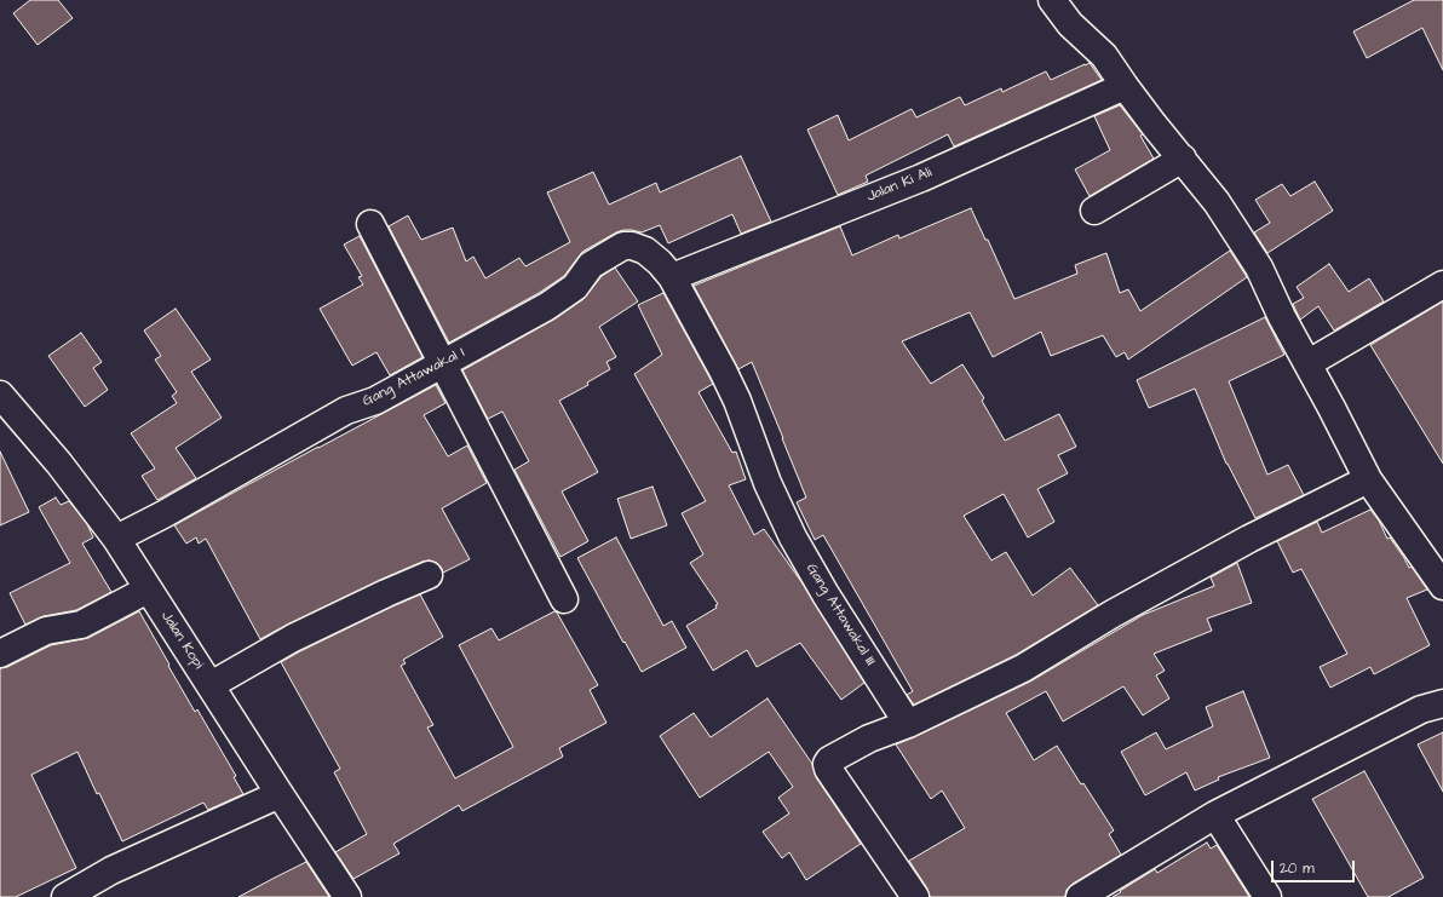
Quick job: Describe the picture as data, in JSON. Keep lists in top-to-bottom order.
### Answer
{
  "streets": {
    "street": [
      "Jalan Ki Ali",
      "Gang Attawakal I",
      "Gang Attawakal III",
      "Jalan Kopi"
    ]
  },
  "crossings": [
    ["Jalan Ki Ali", "Gang Attawakal I"],
    ["Jalan Ki Ali", "Gang Attawakal III"],
    ["Gang Attawakal I", "Gang Attawakal III"],
    ["Gang Attawakal I", "Jalan Kopi"]
  ],
  "scale_bar": "20 m"
}
